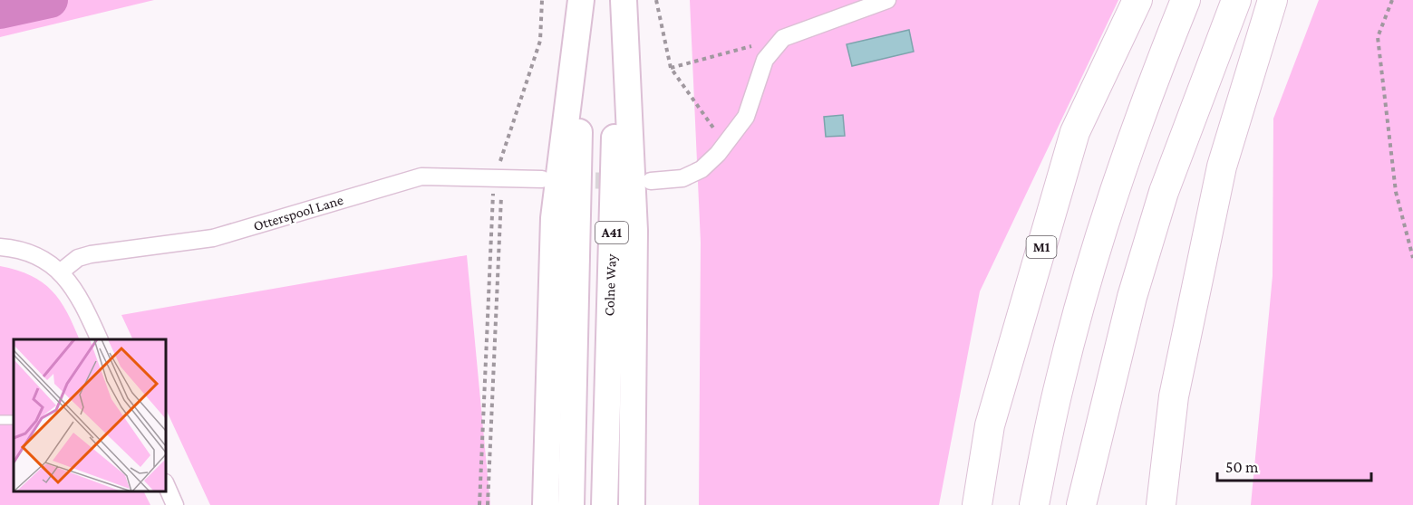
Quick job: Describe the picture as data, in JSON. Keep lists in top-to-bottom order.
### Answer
{
  "streets": {
    "highway": ["A41", "M1", "Colne Way"],
    "street": ["Otterspool Lane"]
  },
  "scale_bar": "50 m"
}
